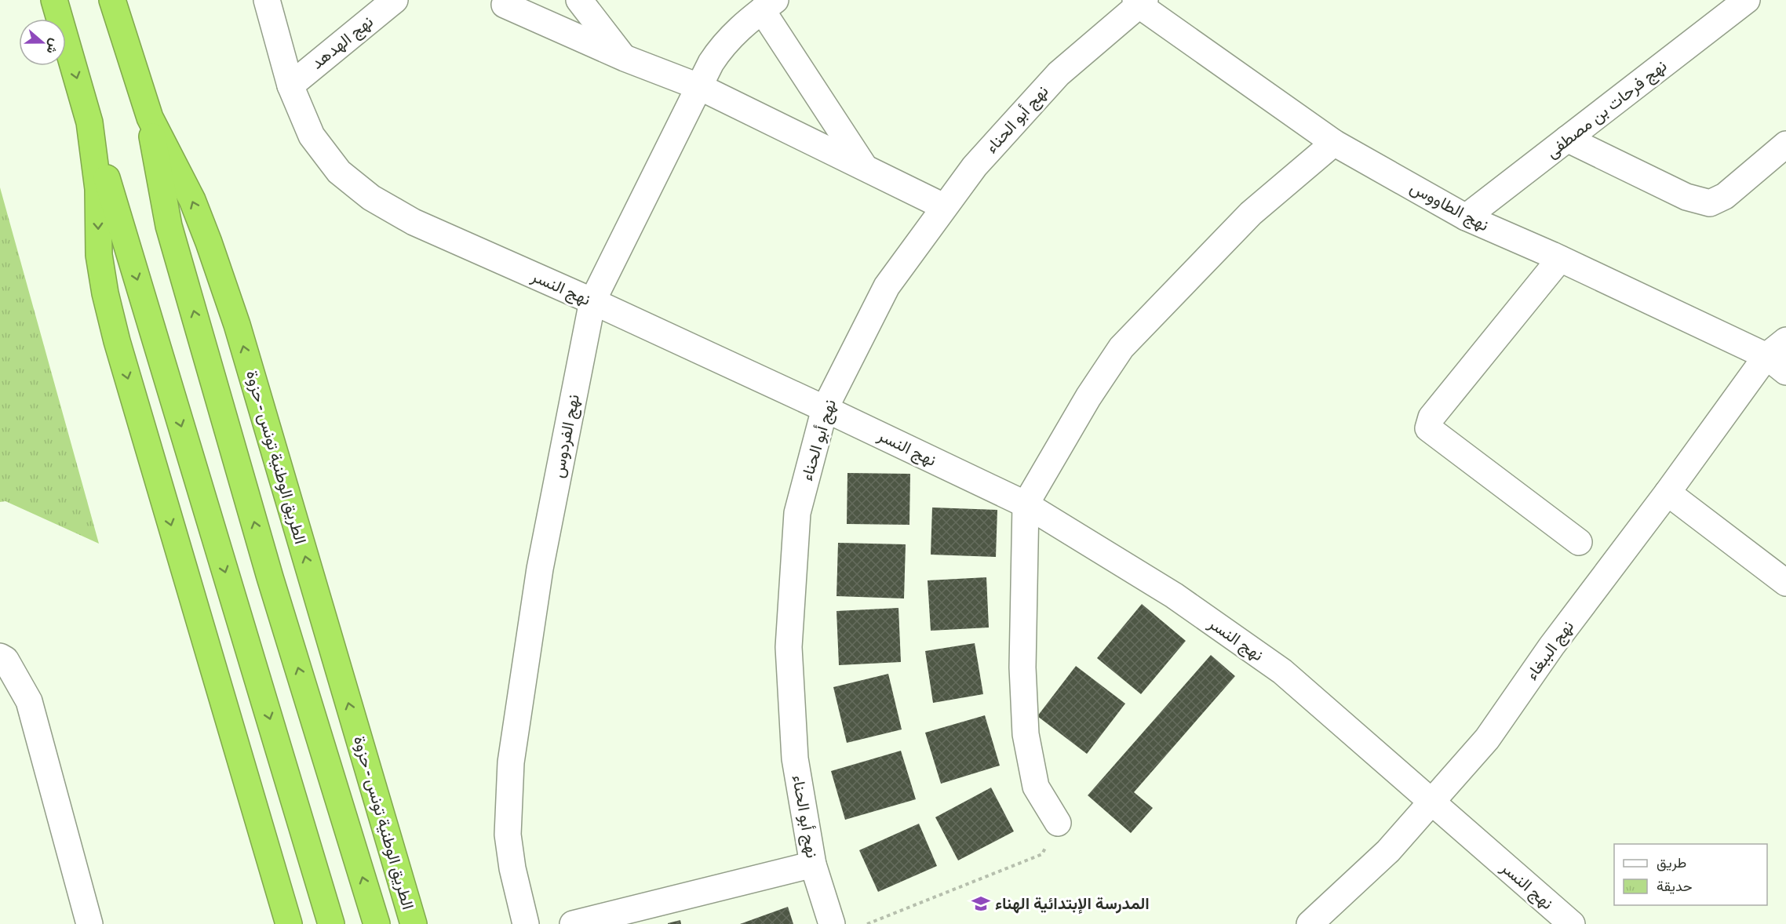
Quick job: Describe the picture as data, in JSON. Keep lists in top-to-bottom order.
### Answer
{
  "streets": {
    "highway": ["الطريق الوطنية تونس - حزوة"],
    "street": [
      "نهج الهدهد",
      "نهج فرحات بن مصطفى",
      "نهج أبو الحناء",
      "نهج الطاووس",
      "نهج النسر",
      "نهج الفردوس",
      "نهج الببغاء"
    ]
  },
  "crossings": [
    ["نهج الهدهد", "نهج النسر"],
    ["نهج فرحات بن مصطفى", "نهج الطاووس"],
    ["نهج أبو الحناء", "نهج الطاووس"],
    ["نهج أبو الحناء", "نهج النسر"],
    ["نهج الطاووس", "نهج الببغاء"],
    ["نهج النسر", "نهج الفردوس"],
    ["نهج النسر", "نهج الببغاء"]
  ],
  "places": {
    "school or university": ["المدرسة الإبتدائية الهناء"]
  },
  "legend": ["طريق", "حديقة"],
  "north": "right"
}
